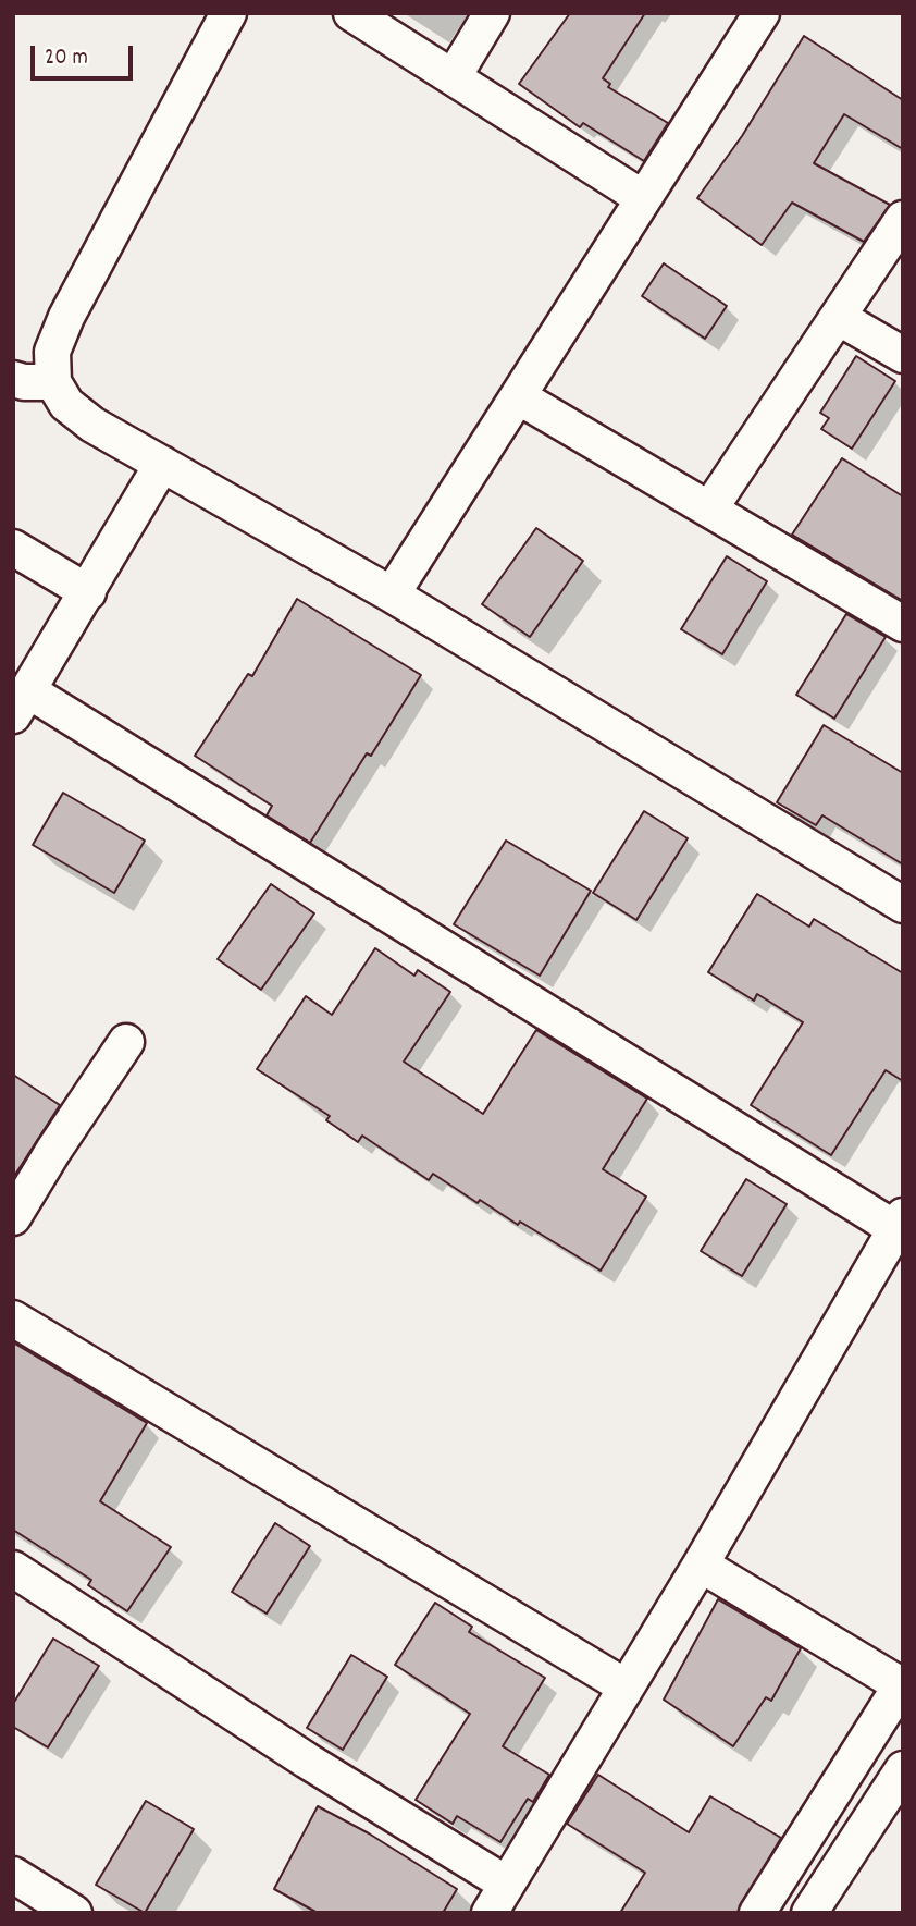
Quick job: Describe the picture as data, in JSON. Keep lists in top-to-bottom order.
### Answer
{
  "scale_bar": "20 m"
}
